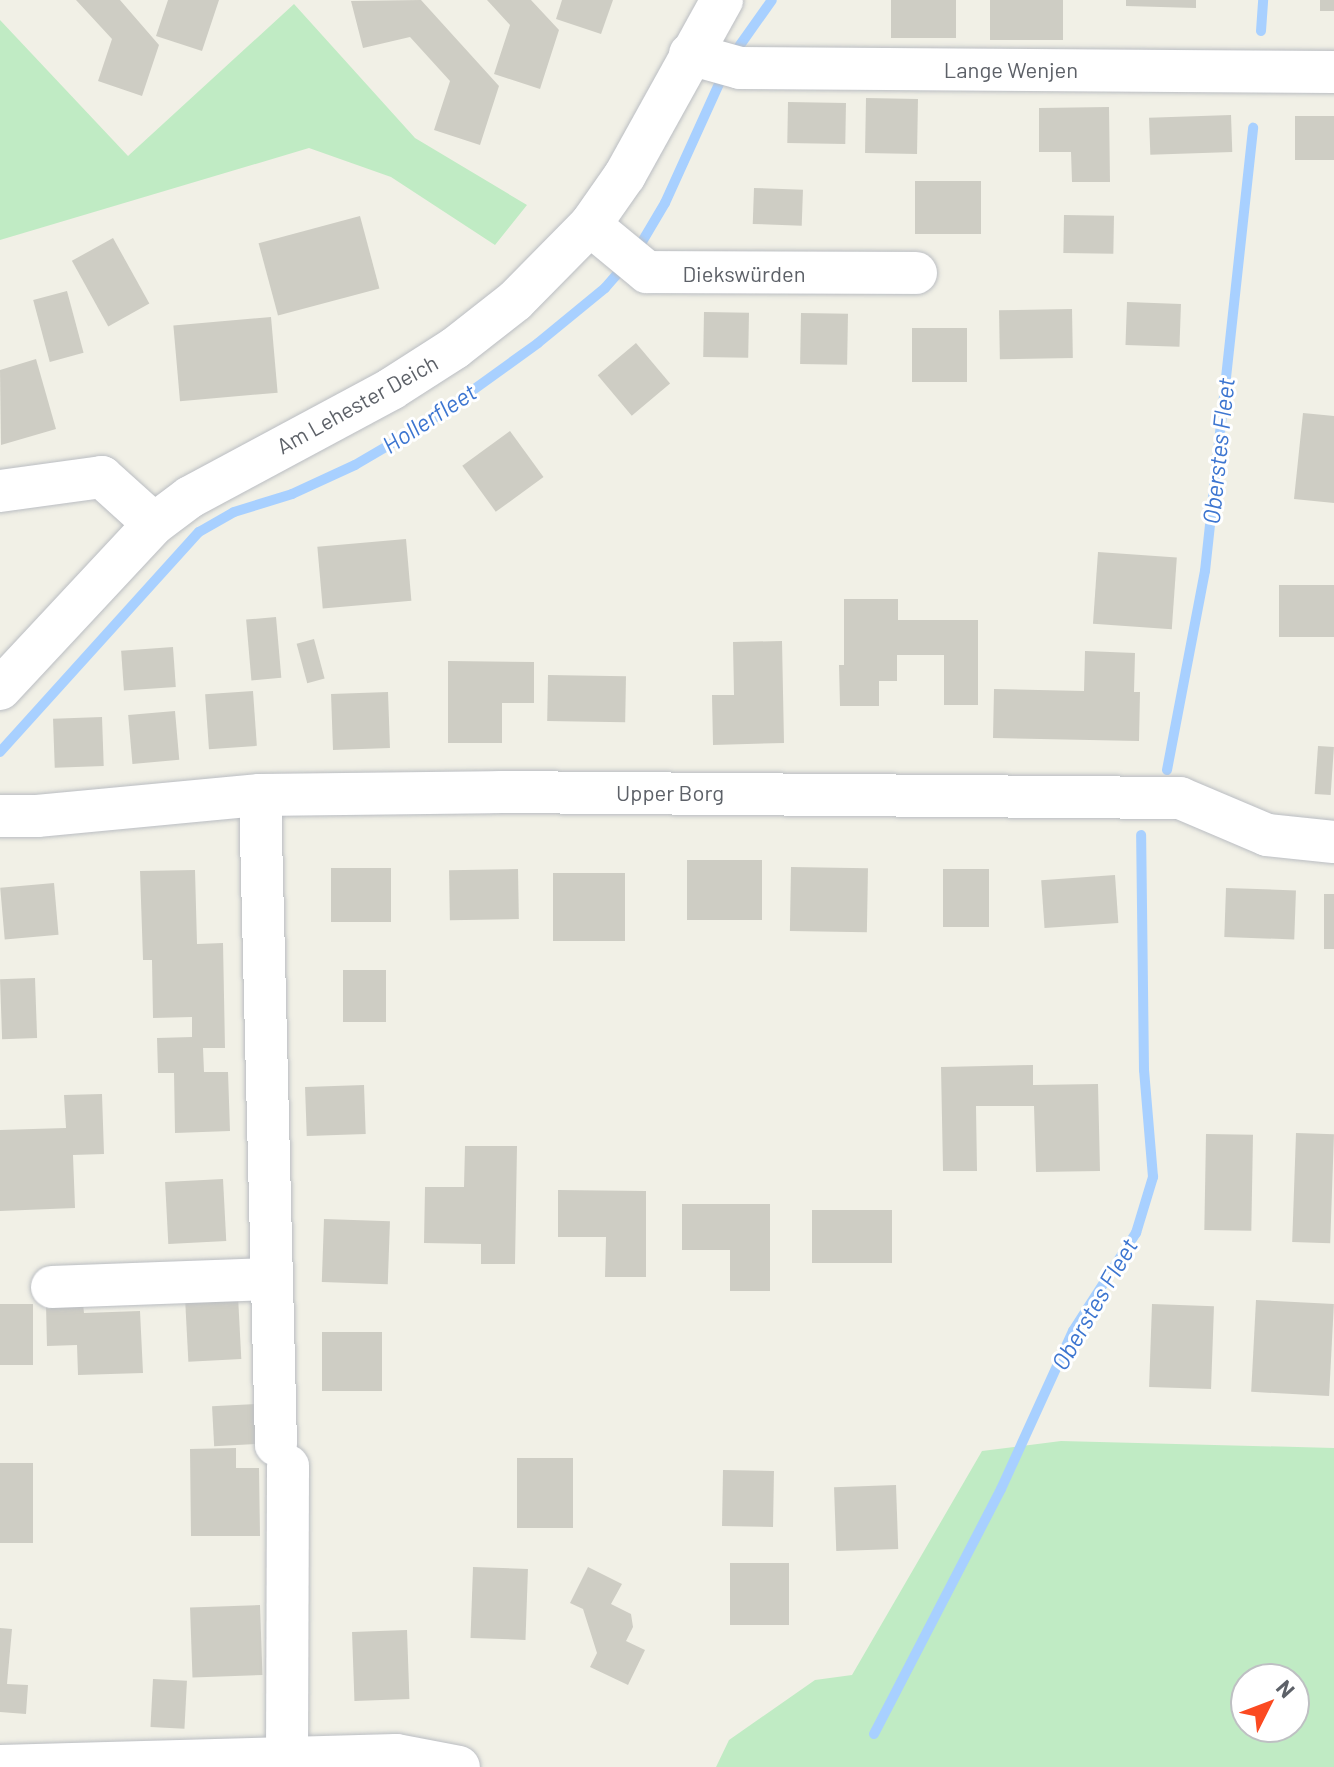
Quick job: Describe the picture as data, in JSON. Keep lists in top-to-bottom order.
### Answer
{
  "streets": {
    "street": [
      "Lange Wenjen",
      "Diekswürden",
      "Am Lehester Deich",
      "Upper Borg"
    ]
  },
  "crossings": [
    ["Lange Wenjen", "Am Lehester Deich"],
    ["Diekswürden", "Am Lehester Deich"]
  ],
  "water": ["Hollerfleet", "Oberstes Fleet"],
  "north": "top right"
}
